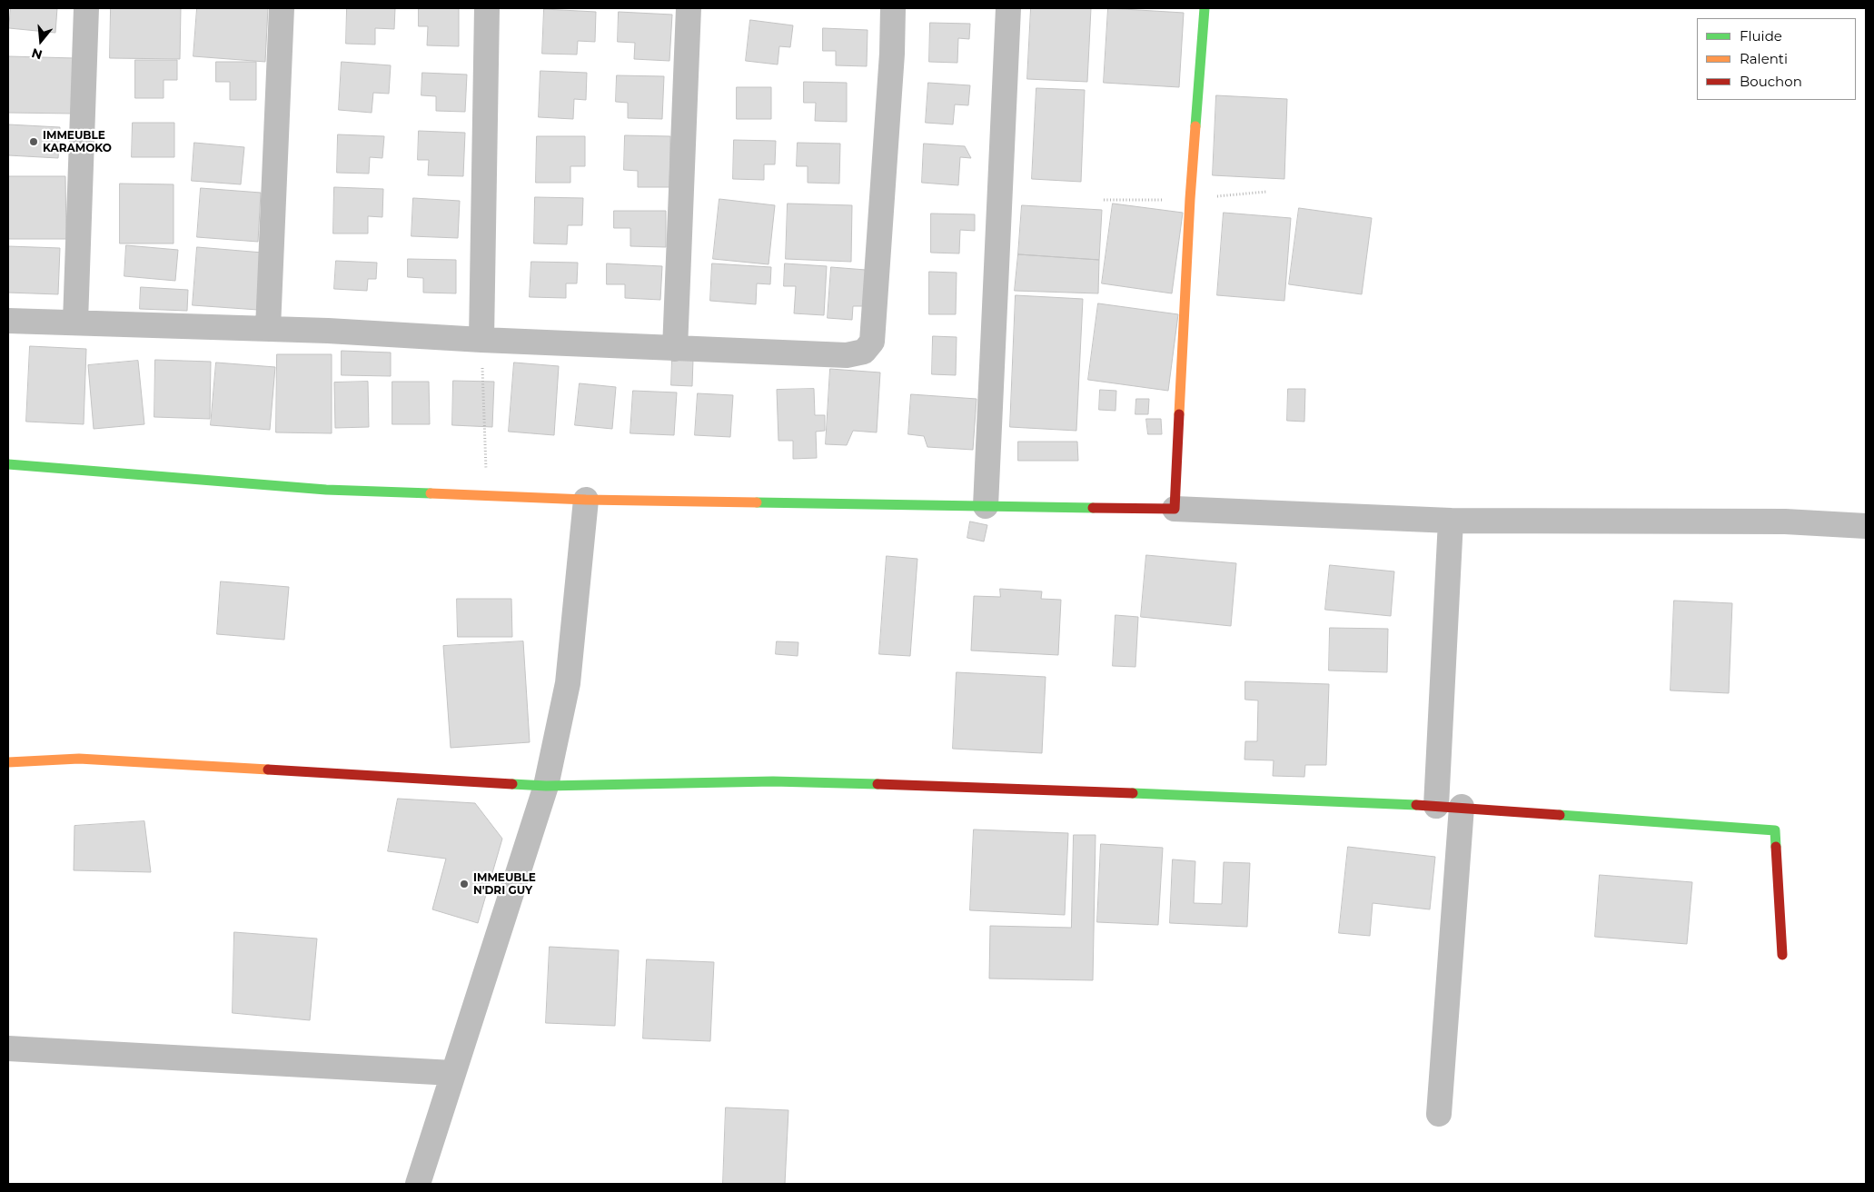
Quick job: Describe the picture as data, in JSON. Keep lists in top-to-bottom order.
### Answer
{
  "places": ["IMMEUBLE KARAMOKO", "IMMEUBLE N'DRI GUY"],
  "legend": ["Fluide", "Ralenti", "Bouchon"],
  "north": "bottom"
}
